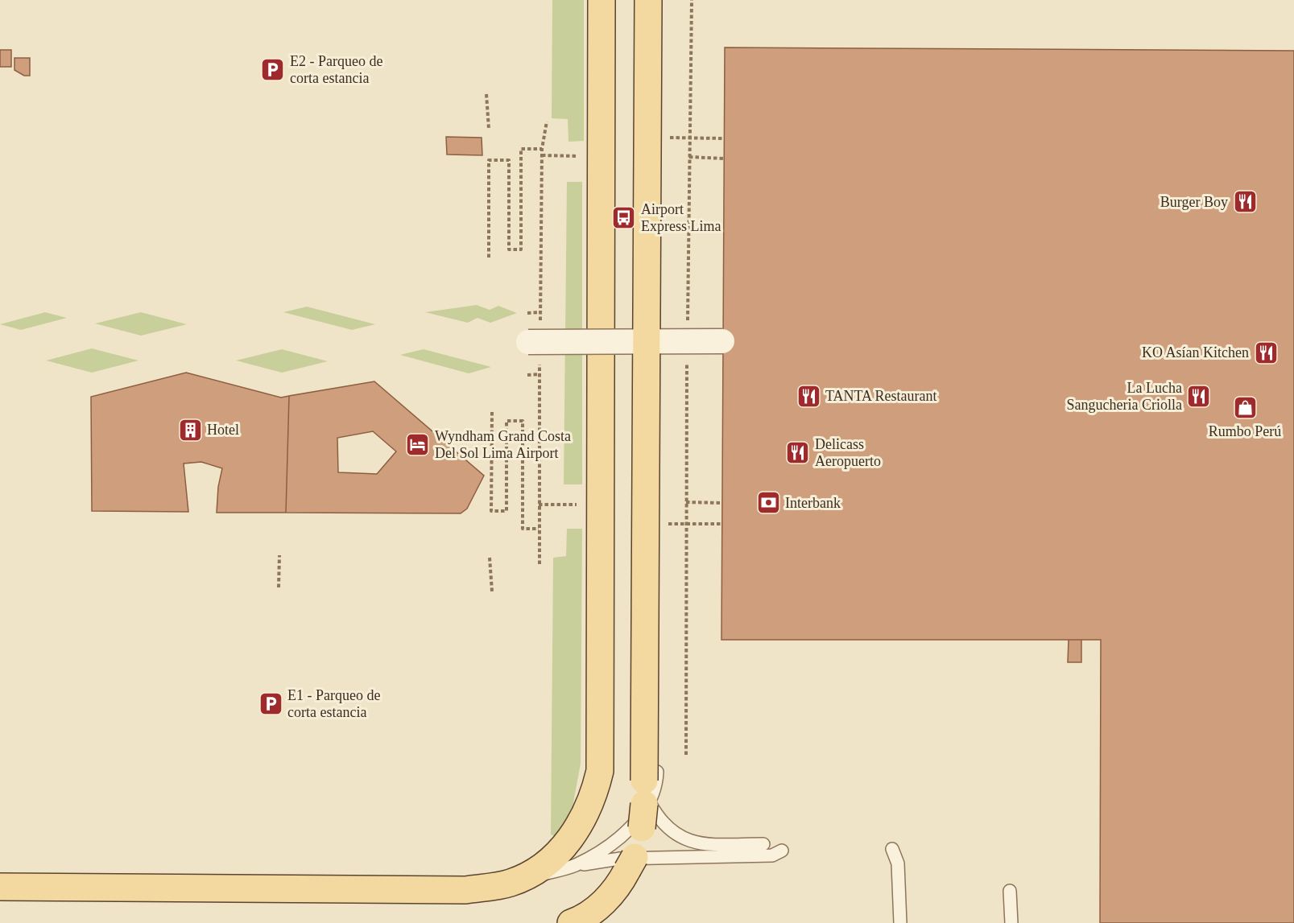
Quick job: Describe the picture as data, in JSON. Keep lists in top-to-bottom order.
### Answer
{
  "places": {
    "parking": ["E2 - Parqueo de corta estancia", "E1 - Parqueo de corta estancia"],
    "restaurant": [
      "Burger Boy",
      "KO Asían Kitchen",
      "TANTA Restaurant",
      "La Lucha Sangucheria Criolla",
      "Delicass Aeropuerto"
    ],
    "bus stop": ["Airport Express Lima"],
    "shop": ["Rumbo Perú"],
    "building": ["Hotel"],
    "hotel": ["Wyndham Grand Costa Del Sol Lima Airport"],
    "bank": ["Interbank"]
  }
}
